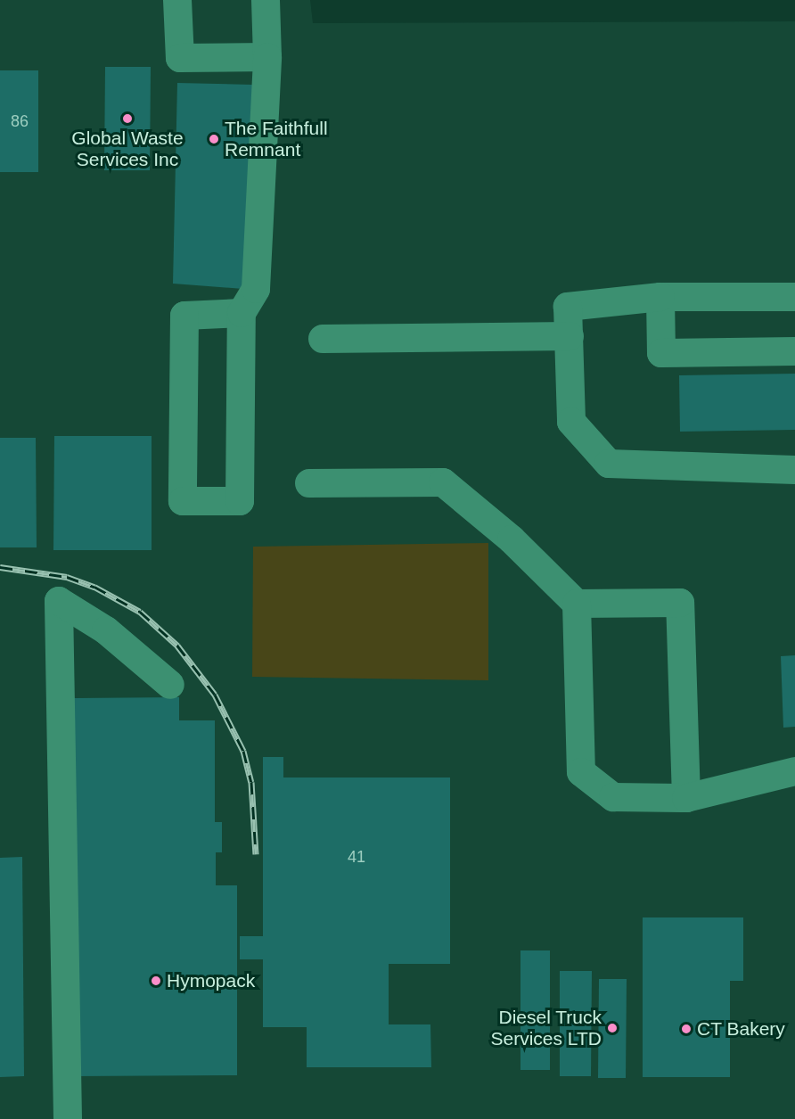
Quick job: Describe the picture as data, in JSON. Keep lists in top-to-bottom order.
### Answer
{
  "places": [
    "Global Waste Services Inc",
    "The Faithfull Remnant",
    "Hymopack",
    "Diesel Truck Services LTD",
    "CT Bakery"
  ],
  "house_numbers": ["86", "41"]
}
